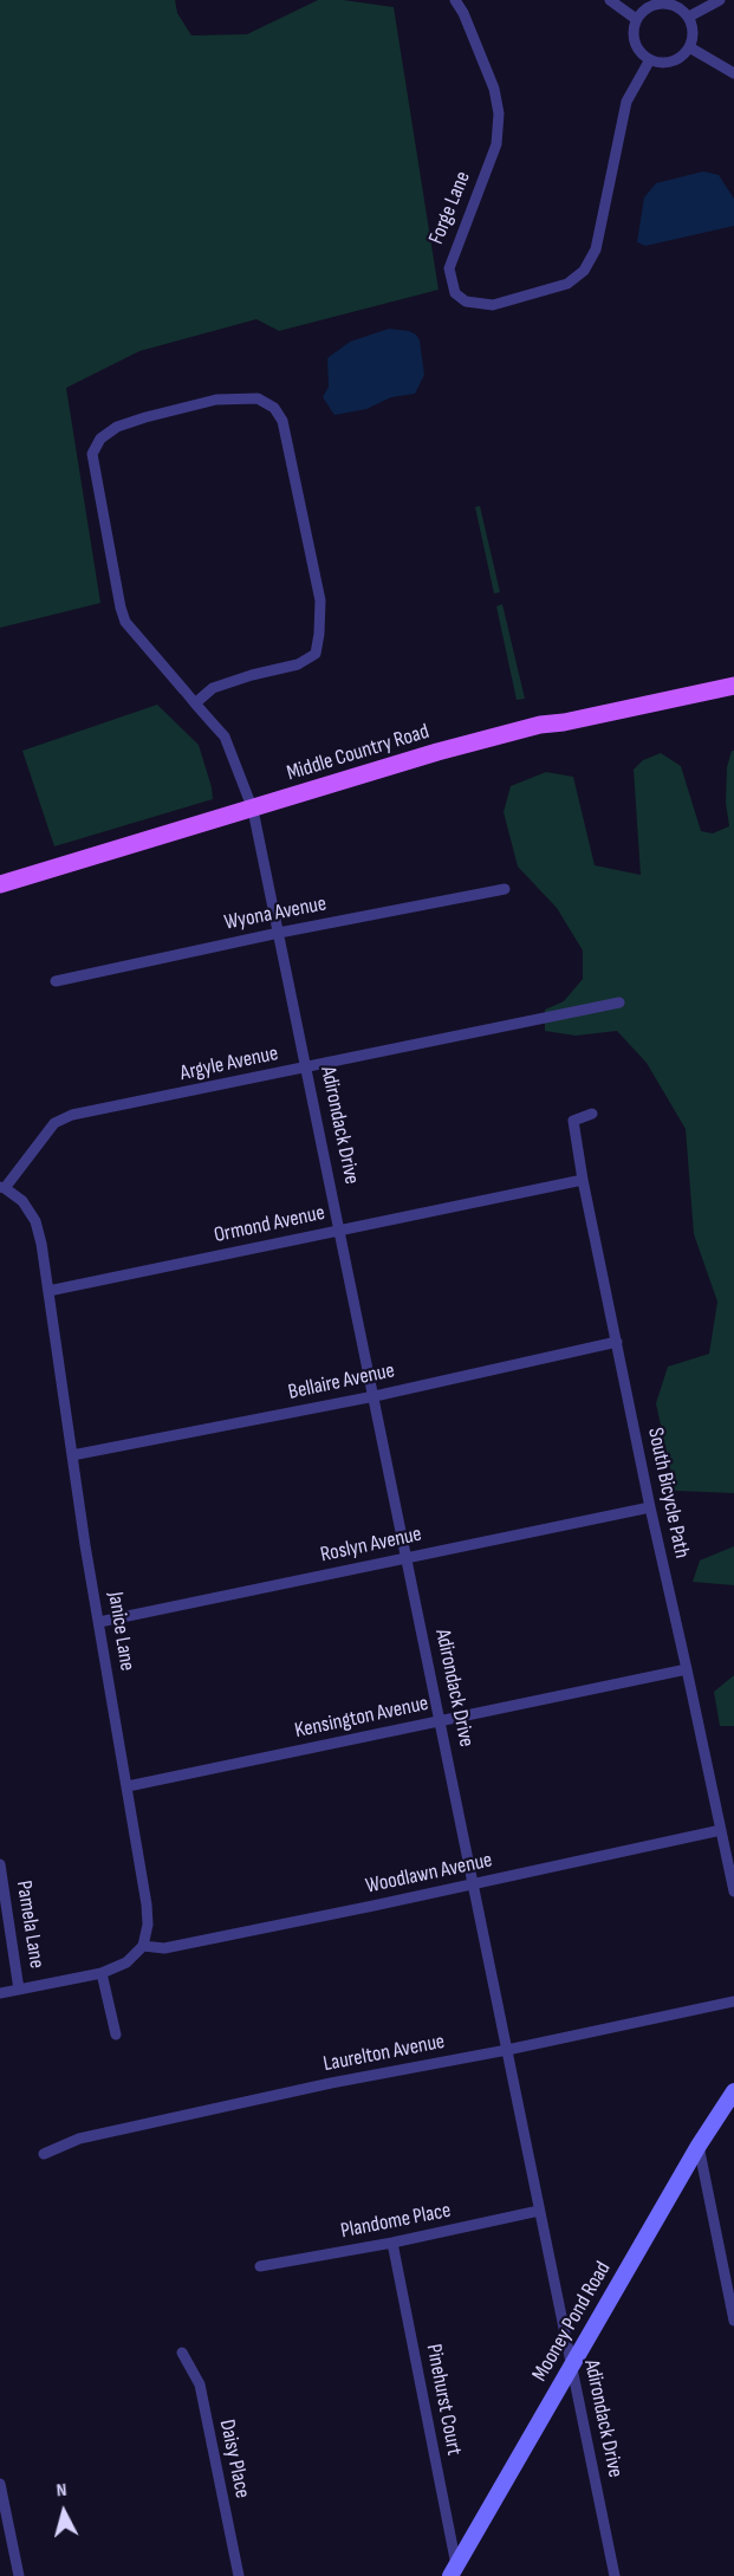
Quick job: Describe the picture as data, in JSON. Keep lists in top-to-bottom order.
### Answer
{
  "streets": {
    "main road": ["Middle Country Road"],
    "street": [
      "Forge Lane",
      "Wyona Avenue",
      "Argyle Avenue",
      "Adirondack Drive",
      "Ormond Avenue",
      "Bellaire Avenue",
      "South Bicycle Path",
      "Roslyn Avenue",
      "Janice Lane",
      "Kensington Avenue",
      "Woodlawn Avenue",
      "Pamela Lane",
      "Laurelton Avenue",
      "Plandome Place",
      "Mooney Pond Road",
      "Pinehurst Court",
      "Daisy Place"
    ]
  },
  "crossings": [
    ["Middle Country Road", "Adirondack Drive"],
    ["Wyona Avenue", "Adirondack Drive"],
    ["Argyle Avenue", "Adirondack Drive"],
    ["Argyle Avenue", "Janice Lane"],
    ["Adirondack Drive", "Ormond Avenue"],
    ["Adirondack Drive", "Bellaire Avenue"],
    ["Adirondack Drive", "Roslyn Avenue"],
    ["Adirondack Drive", "Kensington Avenue"],
    ["Adirondack Drive", "Woodlawn Avenue"],
    ["Adirondack Drive", "Laurelton Avenue"],
    ["Adirondack Drive", "Plandome Place"],
    ["Adirondack Drive", "Mooney Pond Road"],
    ["Ormond Avenue", "South Bicycle Path"],
    ["Ormond Avenue", "Janice Lane"],
    ["Bellaire Avenue", "South Bicycle Path"],
    ["Bellaire Avenue", "Janice Lane"],
    ["South Bicycle Path", "Roslyn Avenue"],
    ["South Bicycle Path", "Kensington Avenue"],
    ["South Bicycle Path", "Woodlawn Avenue"],
    ["Roslyn Avenue", "Janice Lane"],
    ["Janice Lane", "Kensington Avenue"],
    ["Janice Lane", "Woodlawn Avenue"],
    ["Plandome Place", "Pinehurst Court"],
    ["Mooney Pond Road", "Pinehurst Court"]
  ],
  "north": "top"
}
